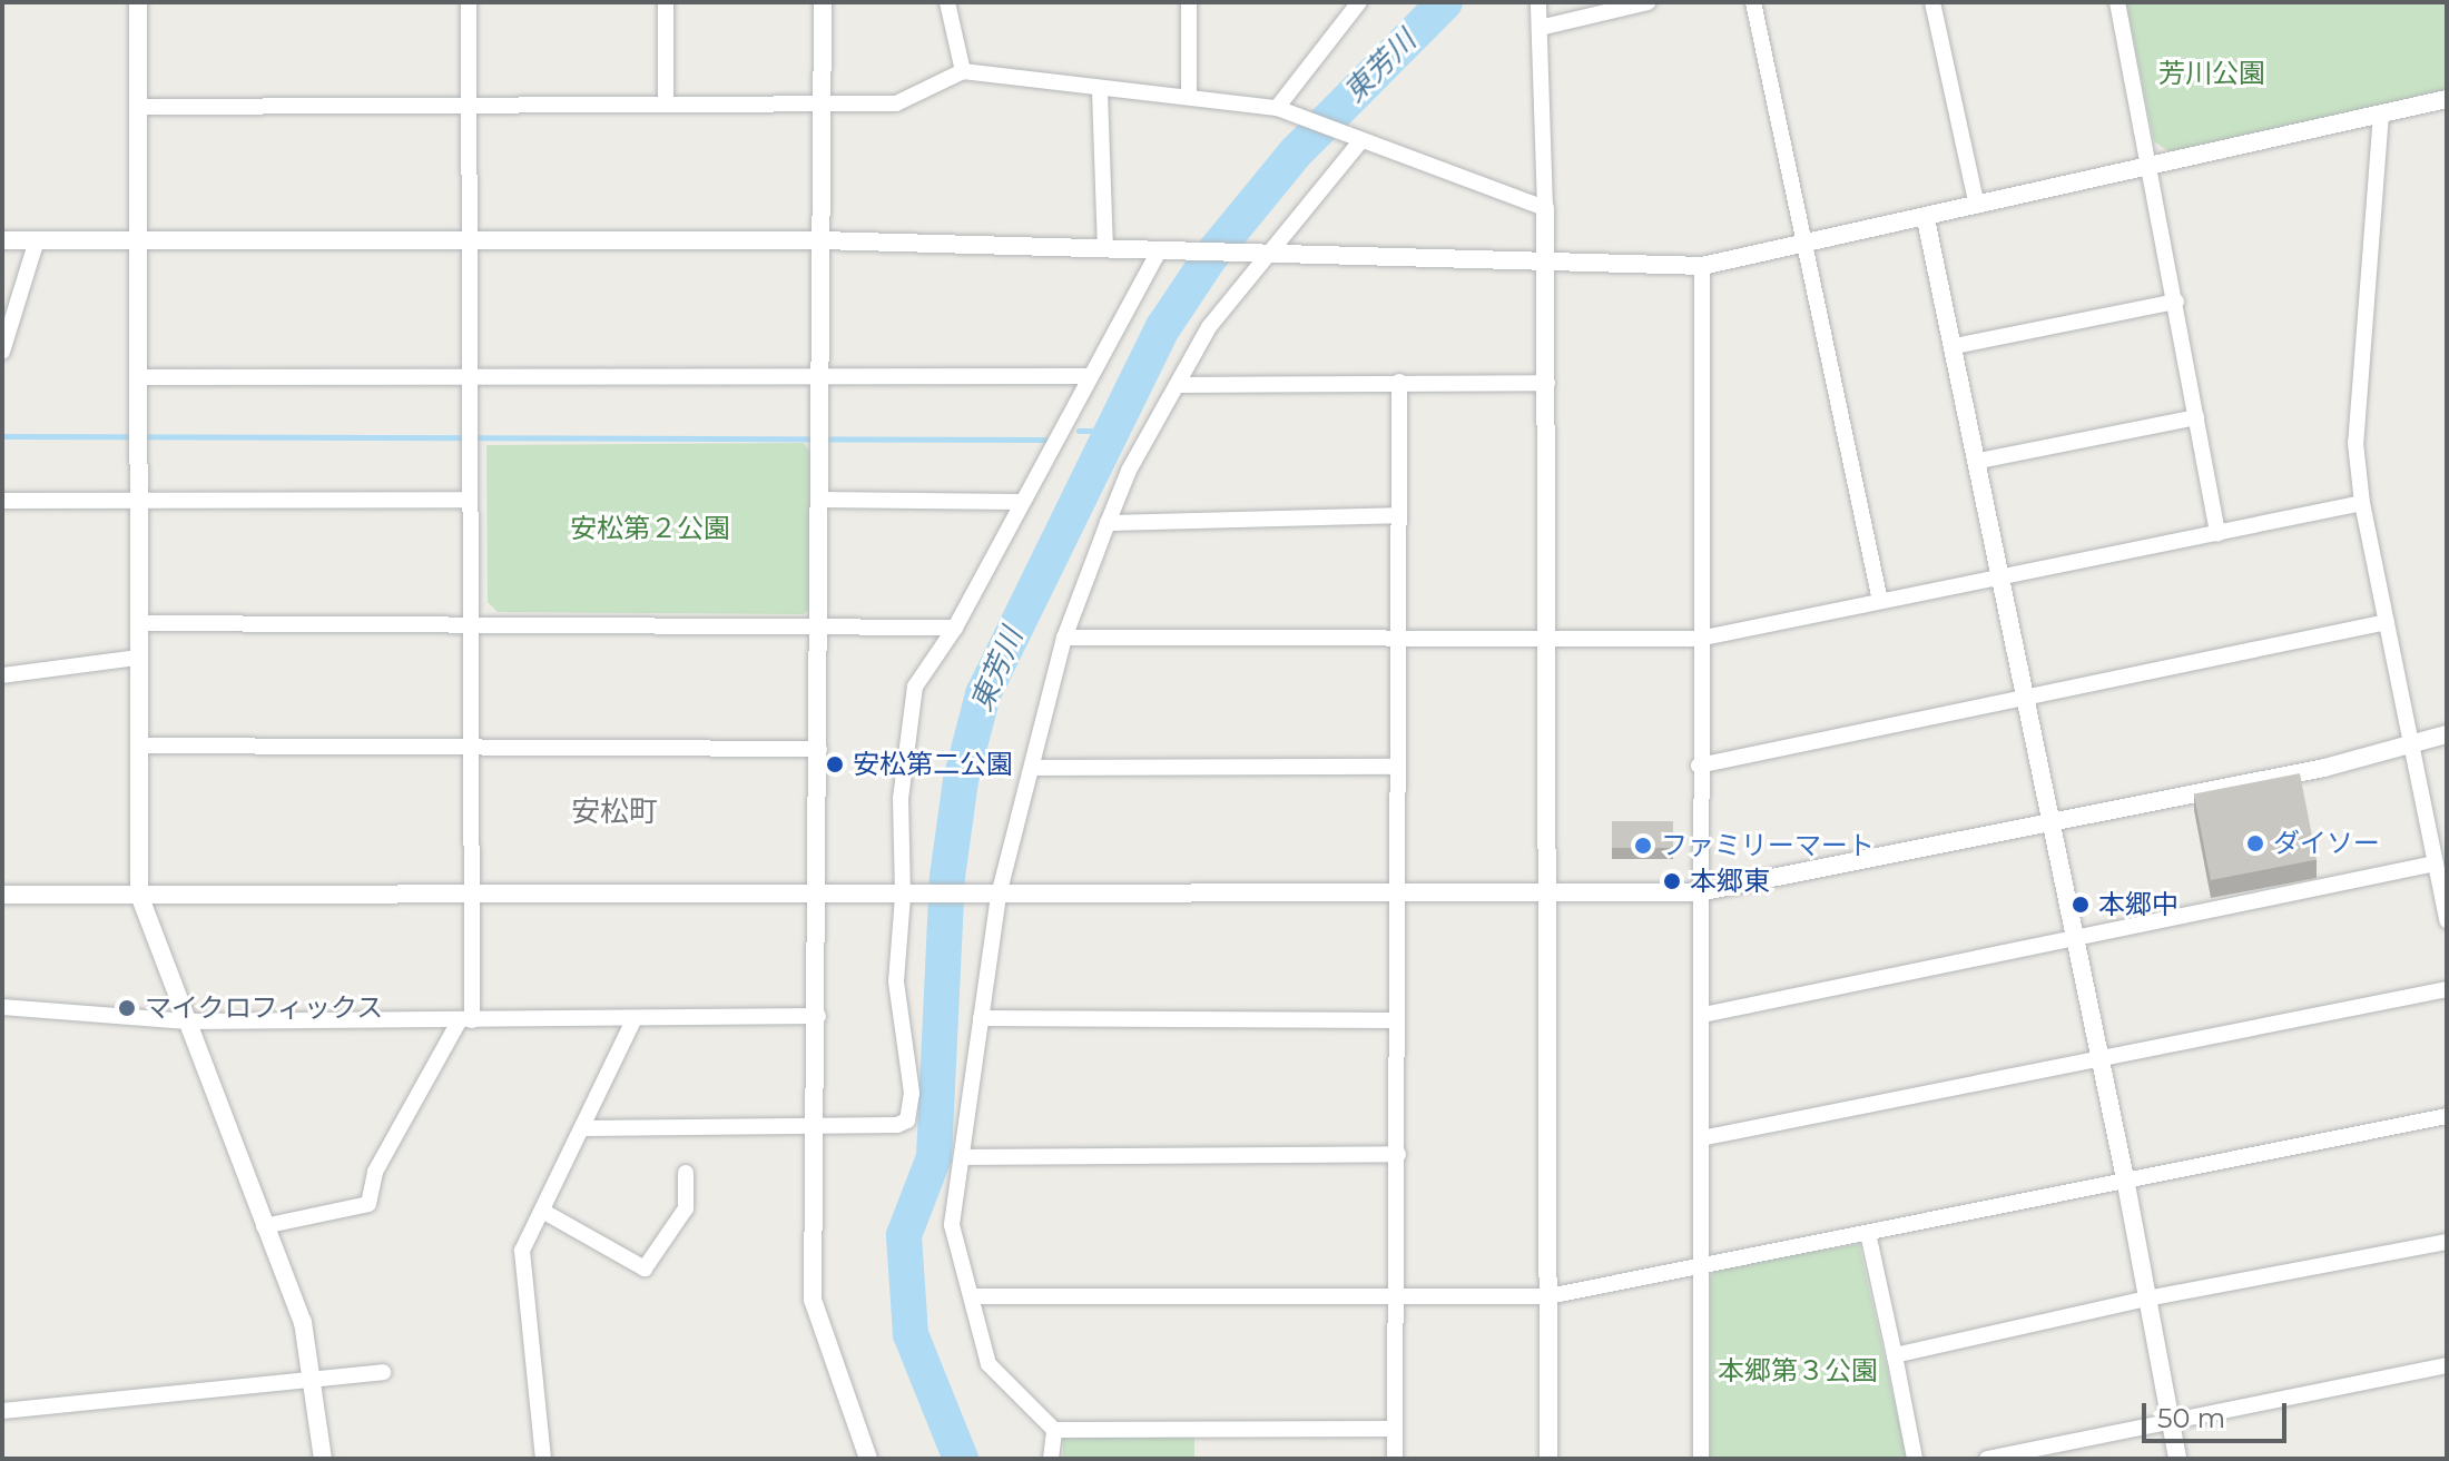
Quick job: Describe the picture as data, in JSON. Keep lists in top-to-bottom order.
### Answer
{
  "districts": ["安松町"],
  "water": ["東芳川"],
  "parks": ["芳川公園", "安松第２公園", "本郷第３公園"],
  "places": [
    "安松第二公園",
    "ダイソー",
    "ファミリーマート",
    "本郷東",
    "本郷中",
    "マイクロフィックス"
  ],
  "scale_bar": "50 m"
}
